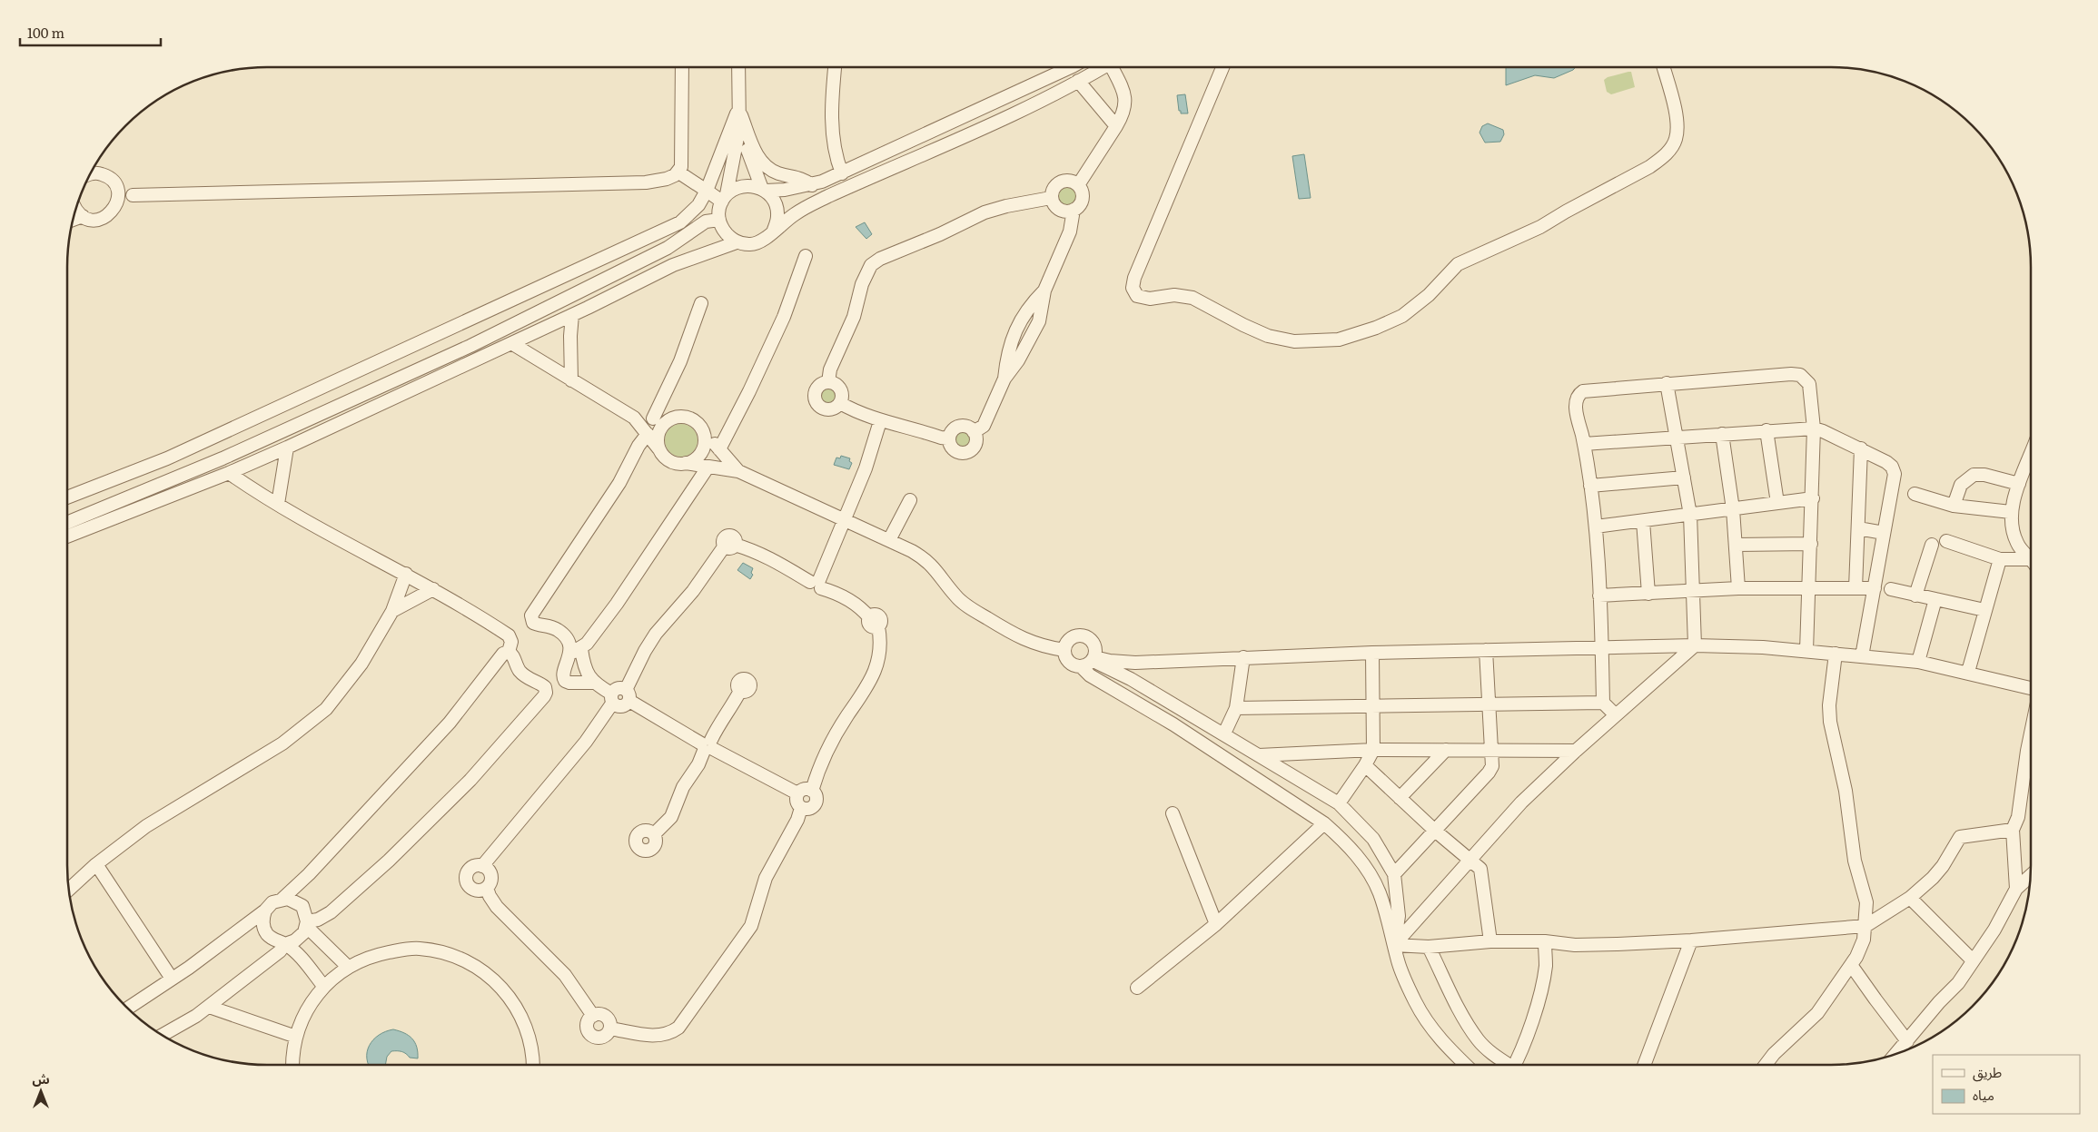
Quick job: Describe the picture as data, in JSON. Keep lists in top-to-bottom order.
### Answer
{
  "legend": ["طريق", "مياه"],
  "scale_bar": "100 m",
  "north": "top"
}
